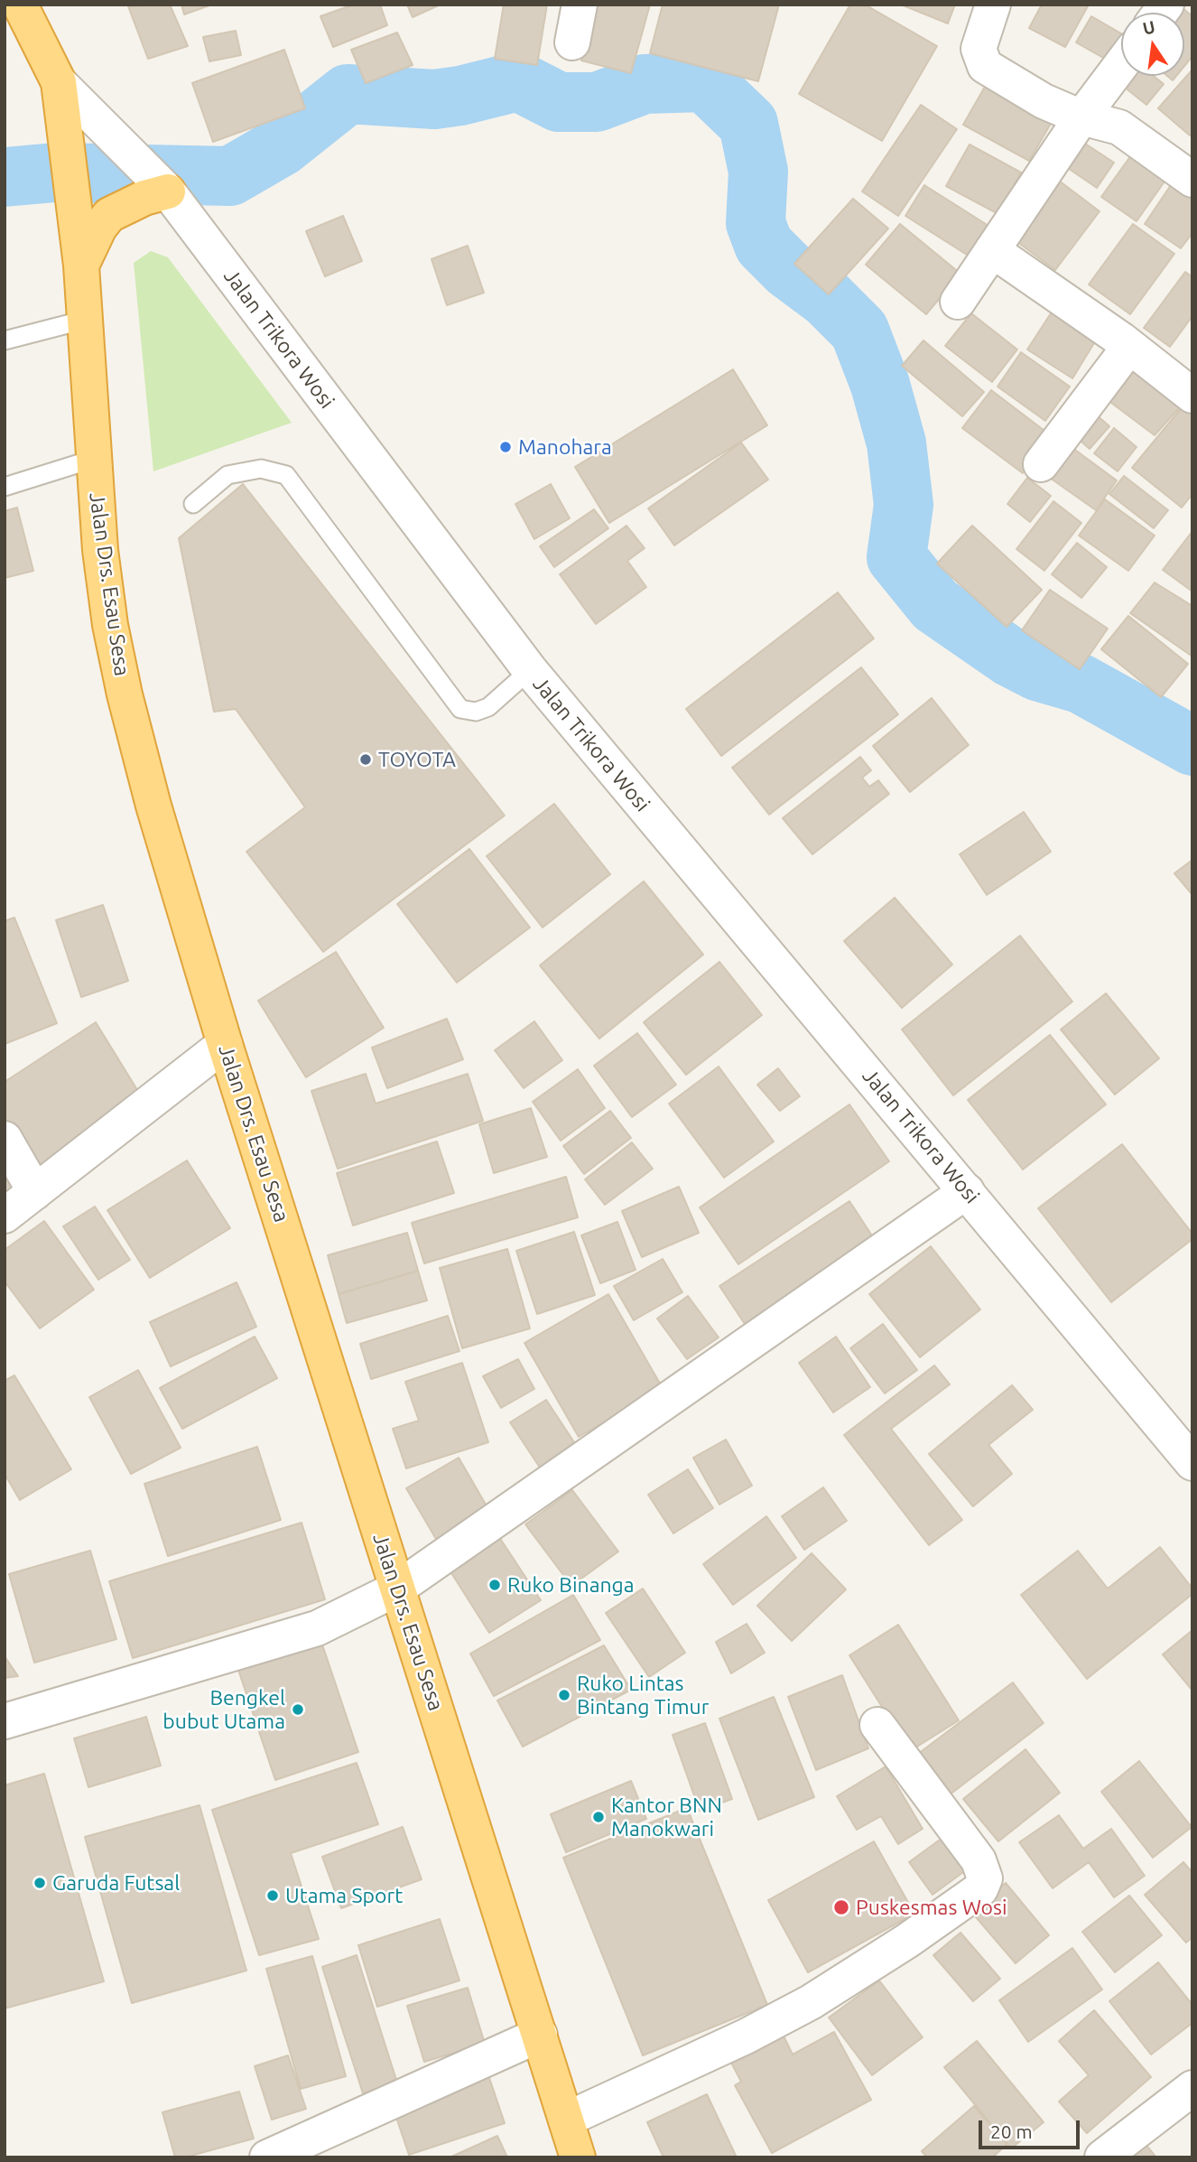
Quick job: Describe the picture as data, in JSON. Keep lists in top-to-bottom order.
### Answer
{
  "streets": {
    "highway": ["Jalan Trikora Wosi", "Jalan Drs. Esau Sesa"]
  },
  "crossings": [
    ["Jalan Trikora Wosi", "Jalan Drs. Esau Sesa"]
  ],
  "places": [
    "Manohara",
    "TOYOTA",
    "Ruko Binanga",
    "Ruko Lintas Bintang Timur",
    "Bengkel bubut Utama",
    "Kantor BNN Manokwari",
    "Garuda Futsal",
    "Utama Sport",
    "Puskesmas Wosi"
  ],
  "scale_bar": "20 m",
  "north": "top"
}
